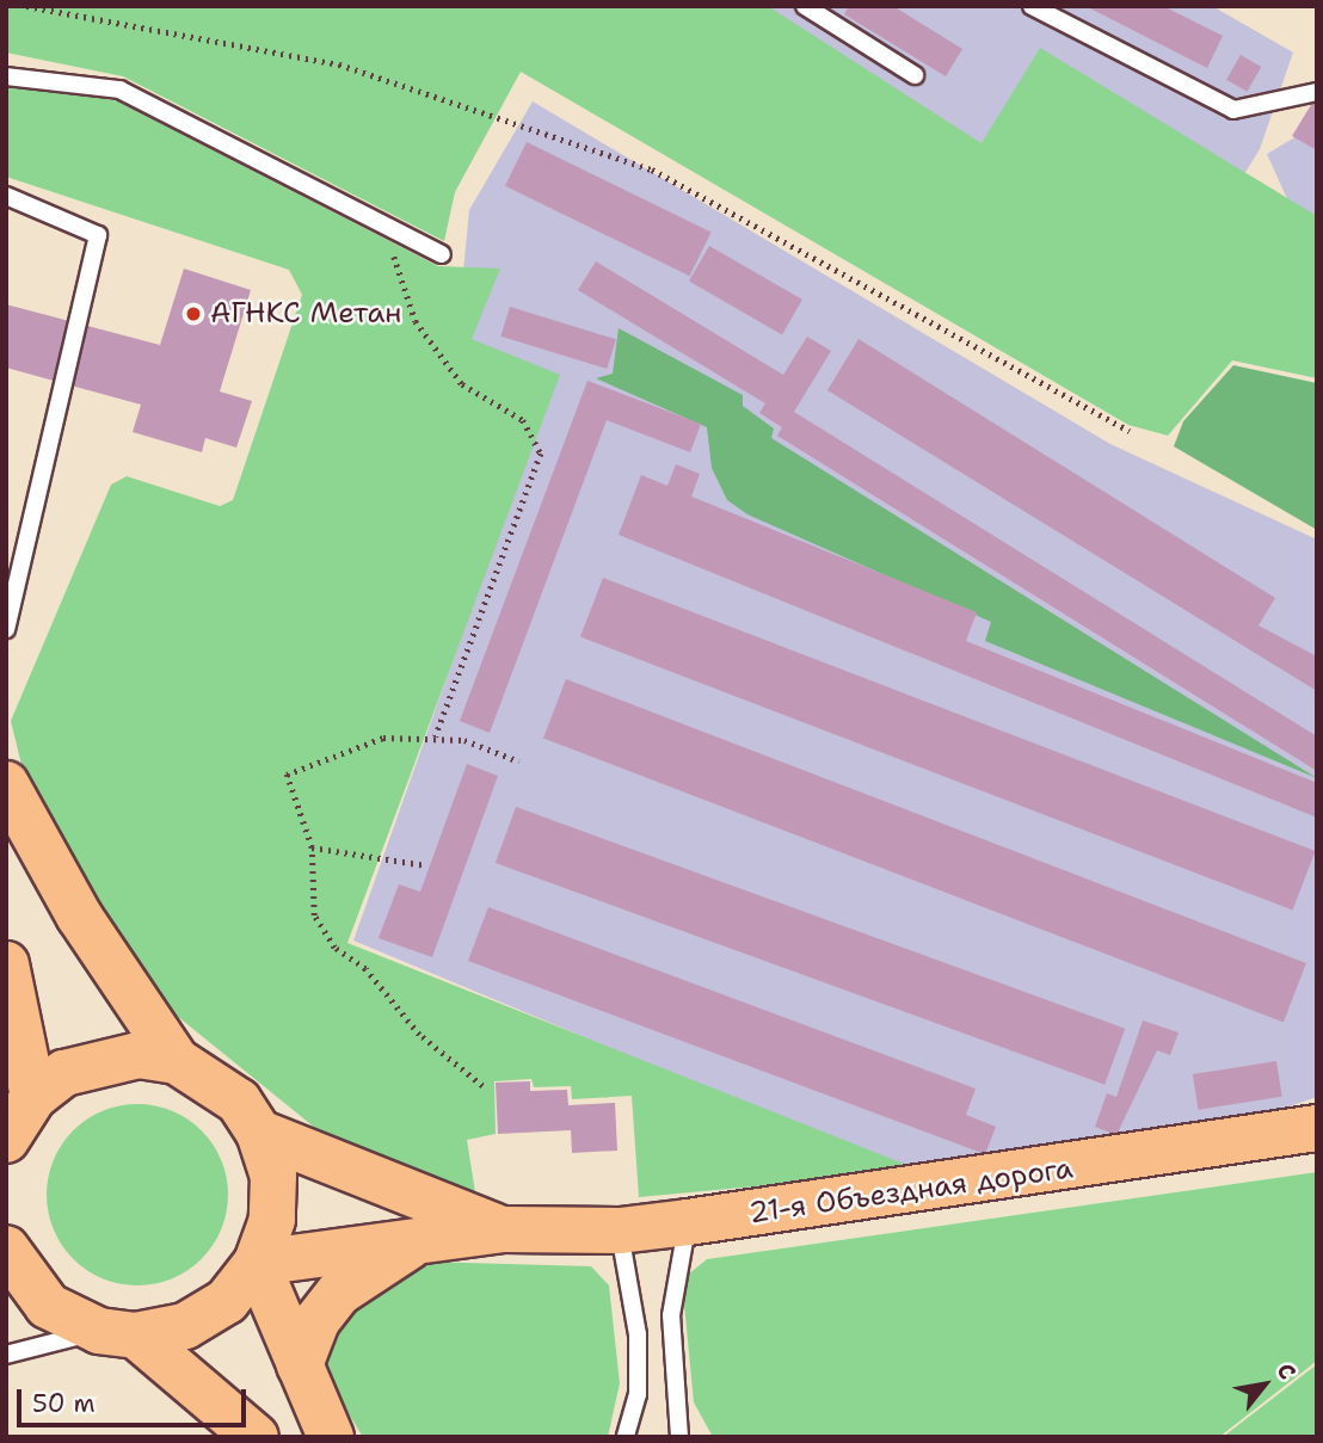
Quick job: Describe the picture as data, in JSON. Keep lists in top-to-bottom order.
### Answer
{
  "streets": {
    "main road": ["21-я Объездная дорога"]
  },
  "places": ["АГНКС Метан"],
  "scale_bar": "50 m",
  "north": "top right"
}
